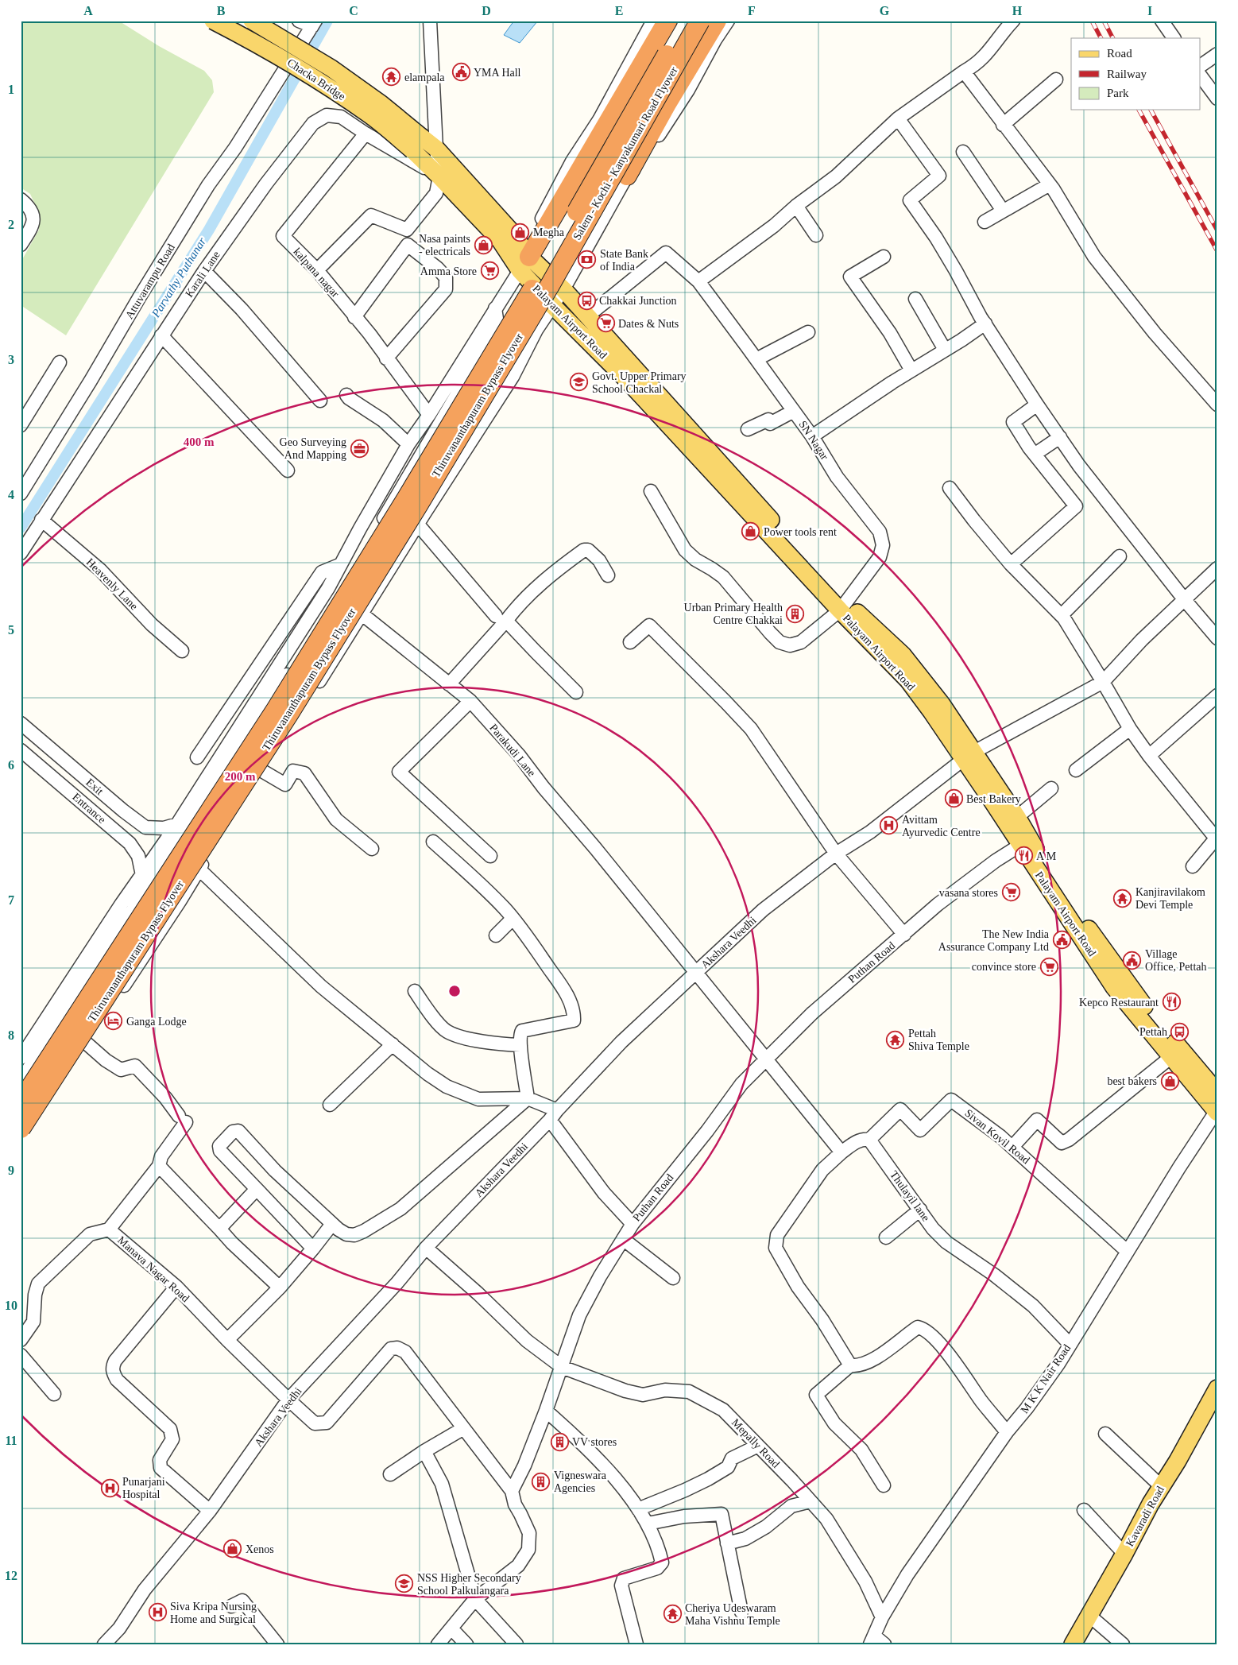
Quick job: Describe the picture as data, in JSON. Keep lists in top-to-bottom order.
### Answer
{
  "streets": {
    "highway": ["Salem - Kochi - Kanyakumari Road Flyover", "Thiruvananthapuram Bypass Flyover"],
    "main road": ["Chacka Bridge", "Palayam Airport Road", "Kavaradi Road"],
    "street": [
      "kalpana nagar",
      "Karali Lane",
      "Attuvarampu Road",
      "SN Nagar",
      "Heavenly Lane",
      "Parakudi Lane",
      "Exit",
      "Entrance",
      "Akshara Veedhi",
      "Puthan Road",
      "Sivan Kovil Road",
      "Thulayil lane",
      "Manava Nagar Road",
      "M K K Nair Road",
      "Mepally Road"
    ]
  },
  "crossings": [
    ["Salem - Kochi - Kanyakumari Road Flyover", "Palayam Airport Road"],
    ["Salem - Kochi - Kanyakumari Road Flyover", "Thiruvananthapuram Bypass Flyover"],
    ["kalpana nagar", "Karali Lane"],
    ["Karali Lane", "Heavenly Lane"],
    ["Palayam Airport Road", "Thiruvananthapuram Bypass Flyover"],
    ["Palayam Airport Road", "SN Nagar"],
    ["Palayam Airport Road", "Akshara Veedhi"],
    ["Palayam Airport Road", "Puthan Road"],
    ["Palayam Airport Road", "M K K Nair Road"],
    ["Parakudi Lane", "Akshara Veedhi"],
    ["Parakudi Lane", "Puthan Road"],
    ["Akshara Veedhi", "Manava Nagar Road"],
    ["Akshara Veedhi", "Mepally Road"],
    ["Puthan Road", "Mepally Road"],
    ["Sivan Kovil Road", "Thulayil lane"],
    ["Sivan Kovil Road", "M K K Nair Road"],
    ["Thulayil lane", "M K K Nair Road"],
    ["M K K Nair Road", "Mepally Road"]
  ],
  "water": ["Parvathy Puthanar"],
  "places": {
    "public building": ["YMA Hall", "The New India Assurance Company Ltd", "Village Office, Pettah"],
    "temple": [
      "elampala",
      "Kanjiravilakom Devi Temple",
      "Pettah Shiva Temple",
      "Cheriya Udeswaram Maha Vishnu Temple"
    ],
    "shop": [
      "Megha",
      "Nasa paints - electricals",
      "Power tools rent",
      "Best Bakery",
      "best bakers",
      "Xenos"
    ],
    "bank": ["State Bank of India"],
    "supermarket": [
      "Amma Store",
      "Dates & Nuts",
      "vasana stores",
      "convince store"
    ],
    "bus stop": ["Chakkai Junction", "Pettah"],
    "school or university": ["Govt. Upper Primary School Chackal", "NSS Higher Secondary School Palkulangara"],
    "office": ["Geo Surveying And Mapping"],
    "building": ["Urban Primary Health Centre Chakkai", "VV stores", "Vigneswara Agencies"],
    "hospital": ["Avittam Ayurvedic Centre", "Punarjani Hospital", "Siva Kripa Nursing Home and Surgical"],
    "restaurant": ["A M", "Kepco Restaurant"],
    "hotel": ["Ganga Lodge"]
  },
  "legend": ["Road", "Railway", "Park"],
  "grid": {
    "columns": [
      "A",
      "B",
      "C",
      "D",
      "E",
      "F",
      "G",
      "H",
      "I"
    ],
    "rows": [
      "1",
      "2",
      "3",
      "4",
      "5",
      "6",
      "7",
      "8",
      "9",
      "10",
      "11",
      "12"
    ]
  },
  "rings": ["400 m", "200 m"]
}
